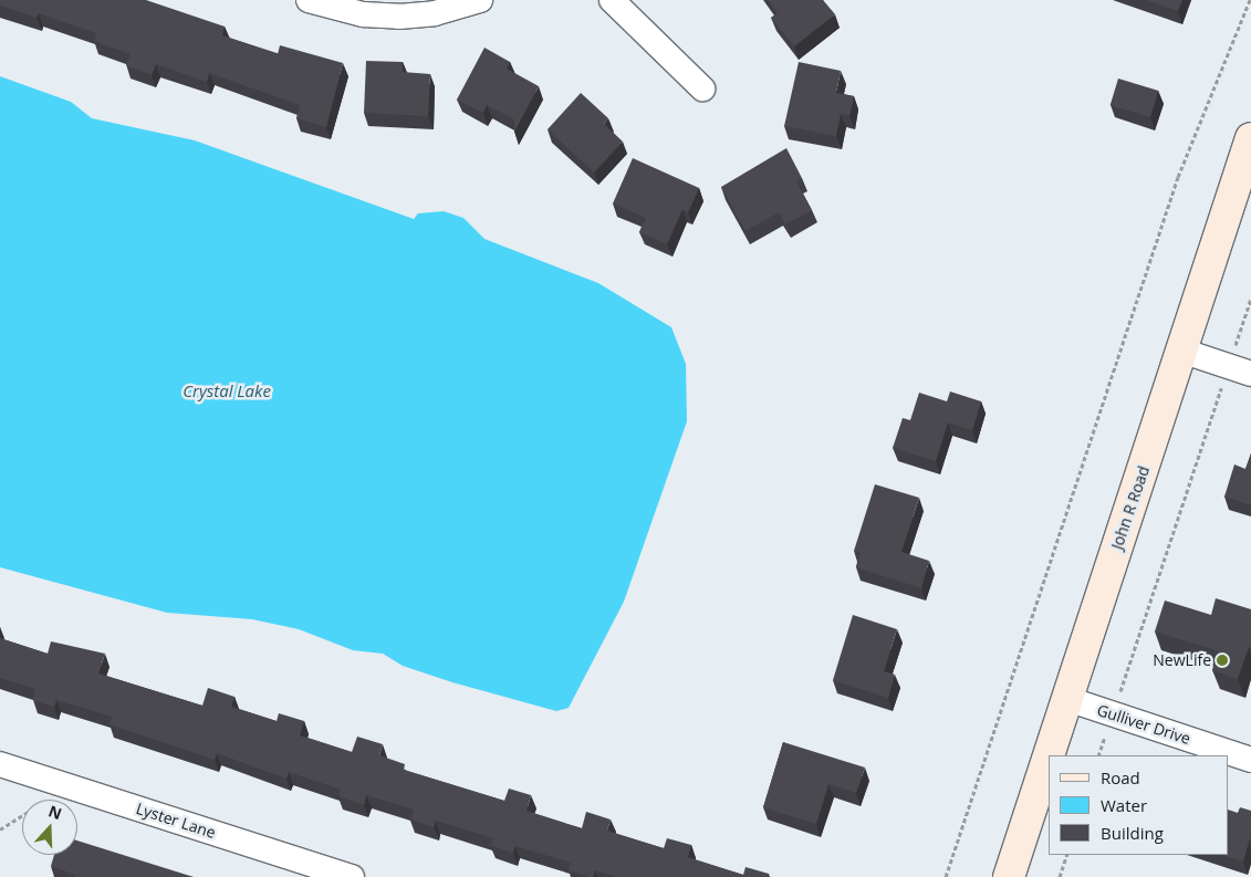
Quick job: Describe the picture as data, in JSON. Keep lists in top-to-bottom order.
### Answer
{
  "streets": {
    "main road": ["John R Road"],
    "street": ["Gulliver Drive", "Lyster Lane"]
  },
  "crossings": [
    ["John R Road", "Gulliver Drive"]
  ],
  "water": ["Crystal Lake"],
  "places": ["NewLife"],
  "legend": ["Road", "Water", "Building"],
  "north": "top"
}
